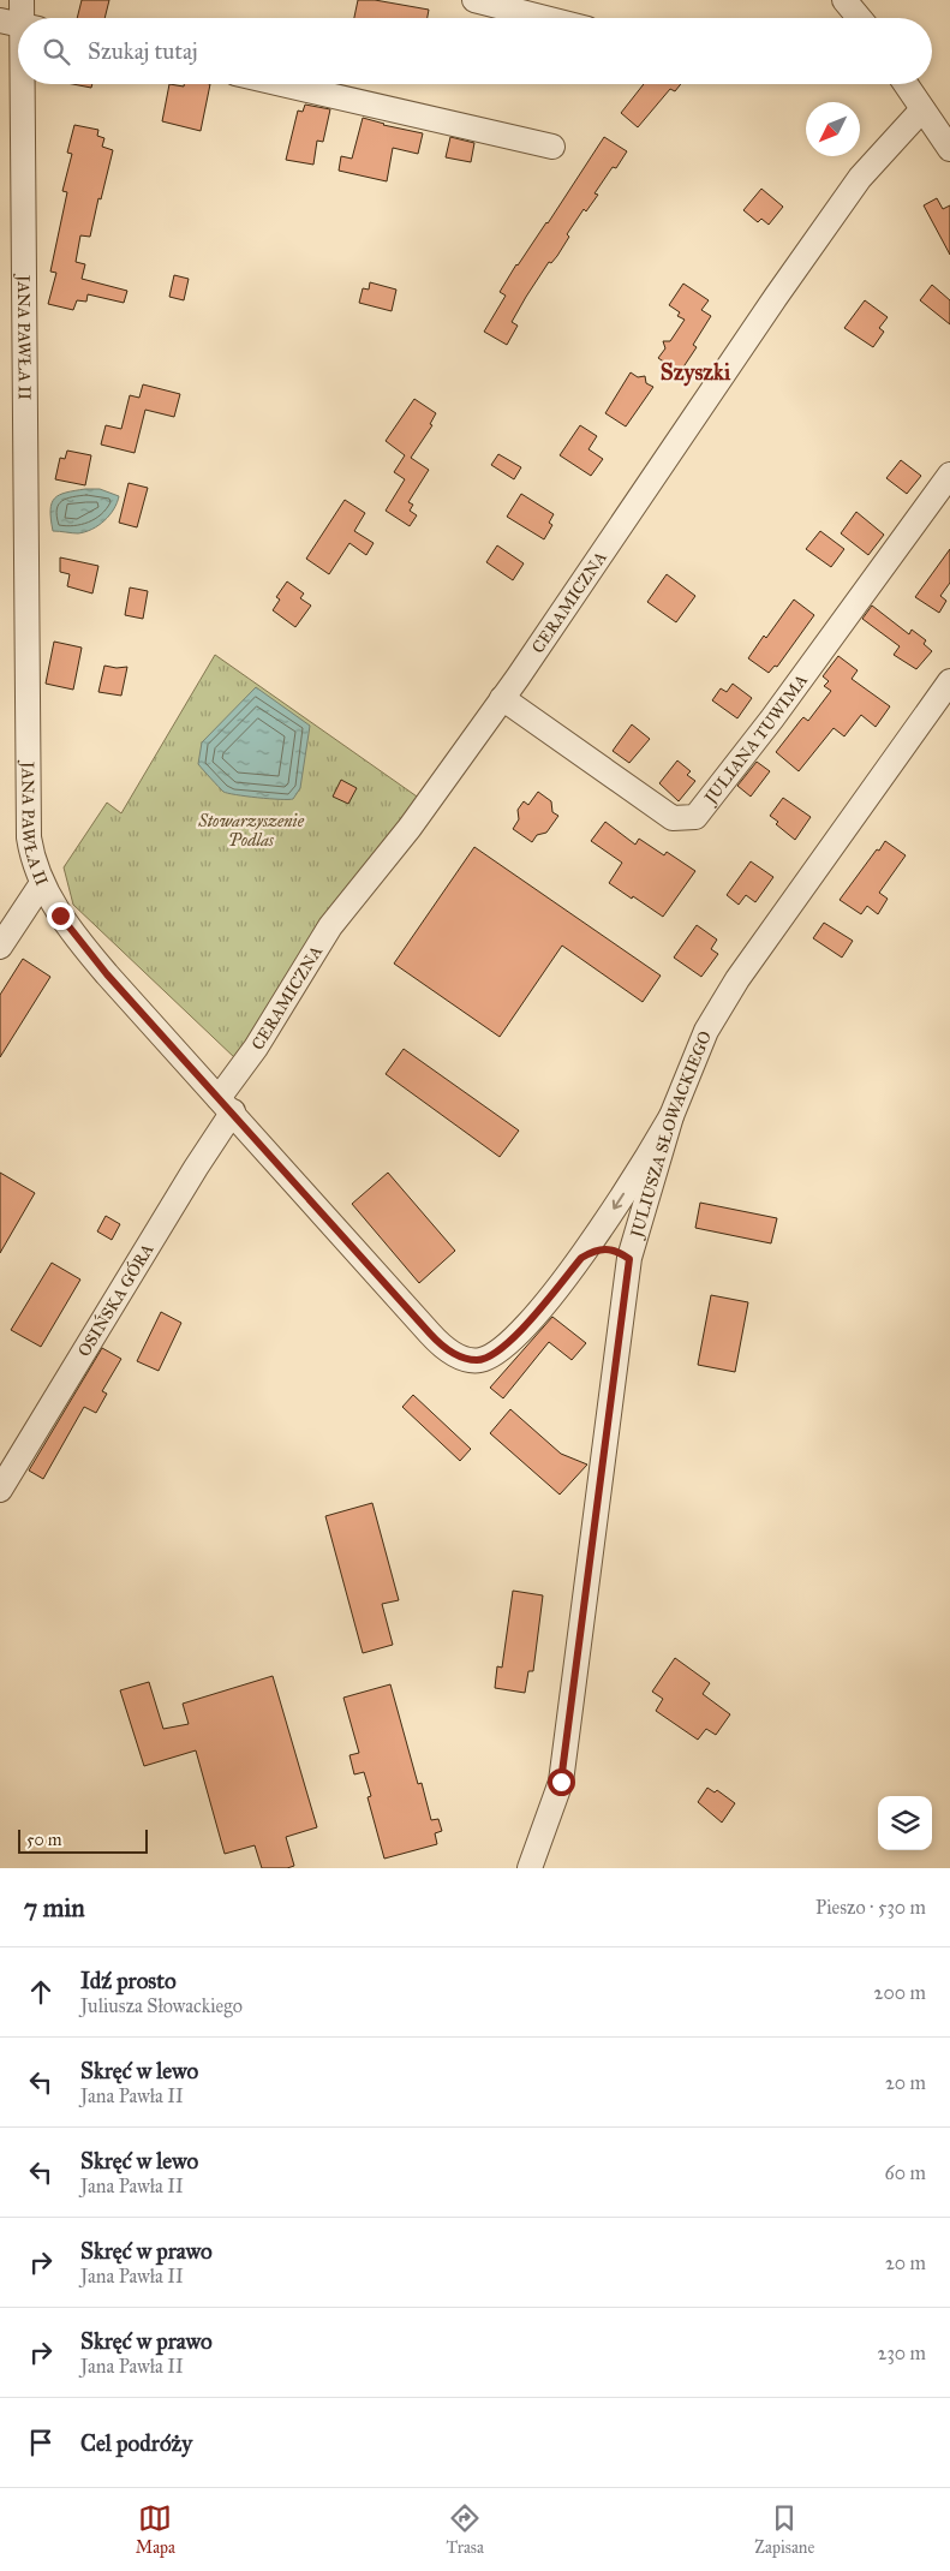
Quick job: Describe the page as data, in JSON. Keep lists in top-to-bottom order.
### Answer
{
  "streets": {
    "street": [
      "JANA PAWŁA II",
      "CERAMICZNA",
      "JULIANA TUWIMA",
      "JULIUSZA SŁOWACKIEGO",
      "OSIŃSKA GÓRA"
    ]
  },
  "crossings": [
    ["JANA PAWŁA II", "CERAMICZNA"],
    ["JANA PAWŁA II", "JULIUSZA SŁOWACKIEGO"],
    ["JANA PAWŁA II", "OSIŃSKA GÓRA"],
    ["CERAMICZNA", "JULIANA TUWIMA"],
    ["CERAMICZNA", "OSIŃSKA GÓRA"]
  ],
  "districts": ["Szyszki"],
  "parks": ["Stowarzyszenie Podlas"],
  "scale_bar": "50 m",
  "north": "bottom left",
  "page": {
    "search": "Szukaj tutaj",
    "scale": "50 m",
    "heading": ["7 min", "Pieszo · 530 m"],
    "list": [
      ["Idź prosto", "Juliusza Słowackiego", "200 m"],
      ["Skręć w lewo", "Jana Pawła II", "20 m"],
      ["Skręć w lewo", "Jana Pawła II", "60 m"],
      ["Skręć w prawo", "Jana Pawła II", "20 m"],
      ["Skręć w prawo", "Jana Pawła II", "230 m"],
      "Cel podróży"
    ],
    "nav": ["Mapa", "Trasa", "Zapisane"]
  }
}
